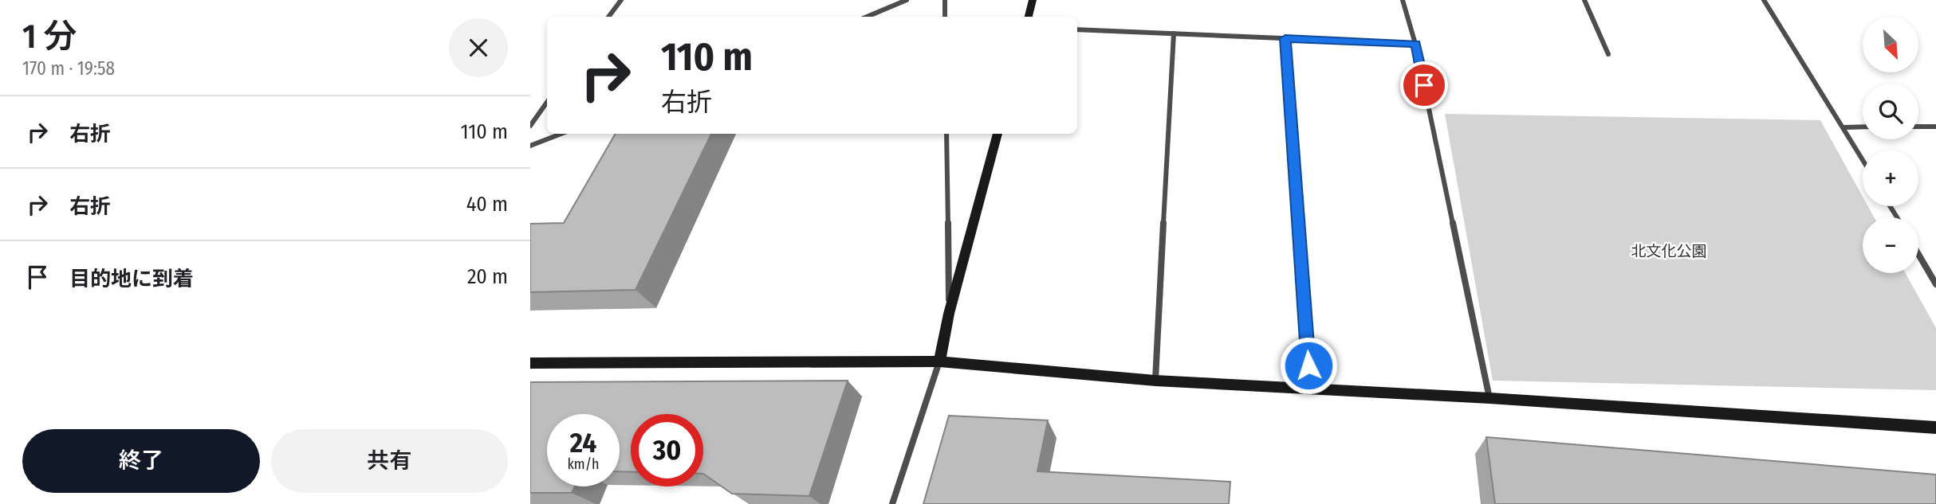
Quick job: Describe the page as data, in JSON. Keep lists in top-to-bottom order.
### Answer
{
  "parks": ["北文化公園"],
  "north": "bottom right",
  "page": {
    "heading": ["1 分", "170 m · 19:58"],
    "map_buttons": ["+", "−"],
    "turn": ["110 m", "右折"],
    "list": [
      {
        "name": "右折",
        "value": "110 m"
      },
      {
        "name": "右折",
        "value": "40 m"
      },
      {
        "name": "目的地に到着",
        "value": "20 m"
      }
    ],
    "speed": "24 km/h",
    "limit": "30",
    "buttons": ["終了", "共有"]
  }
}
